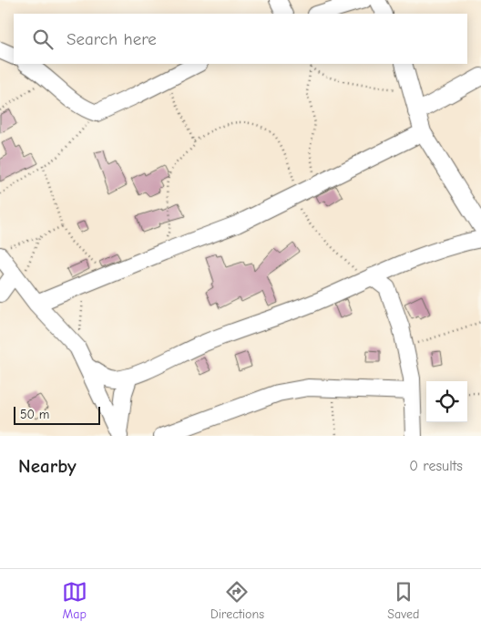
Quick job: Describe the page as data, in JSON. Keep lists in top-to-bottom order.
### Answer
{
  "scale_bar": "50 m",
  "page": {
    "search": "Search here",
    "scale": "50 m",
    "heading": ["Nearby", "0 results"],
    "nav": ["Map", "Directions", "Saved"]
  }
}
